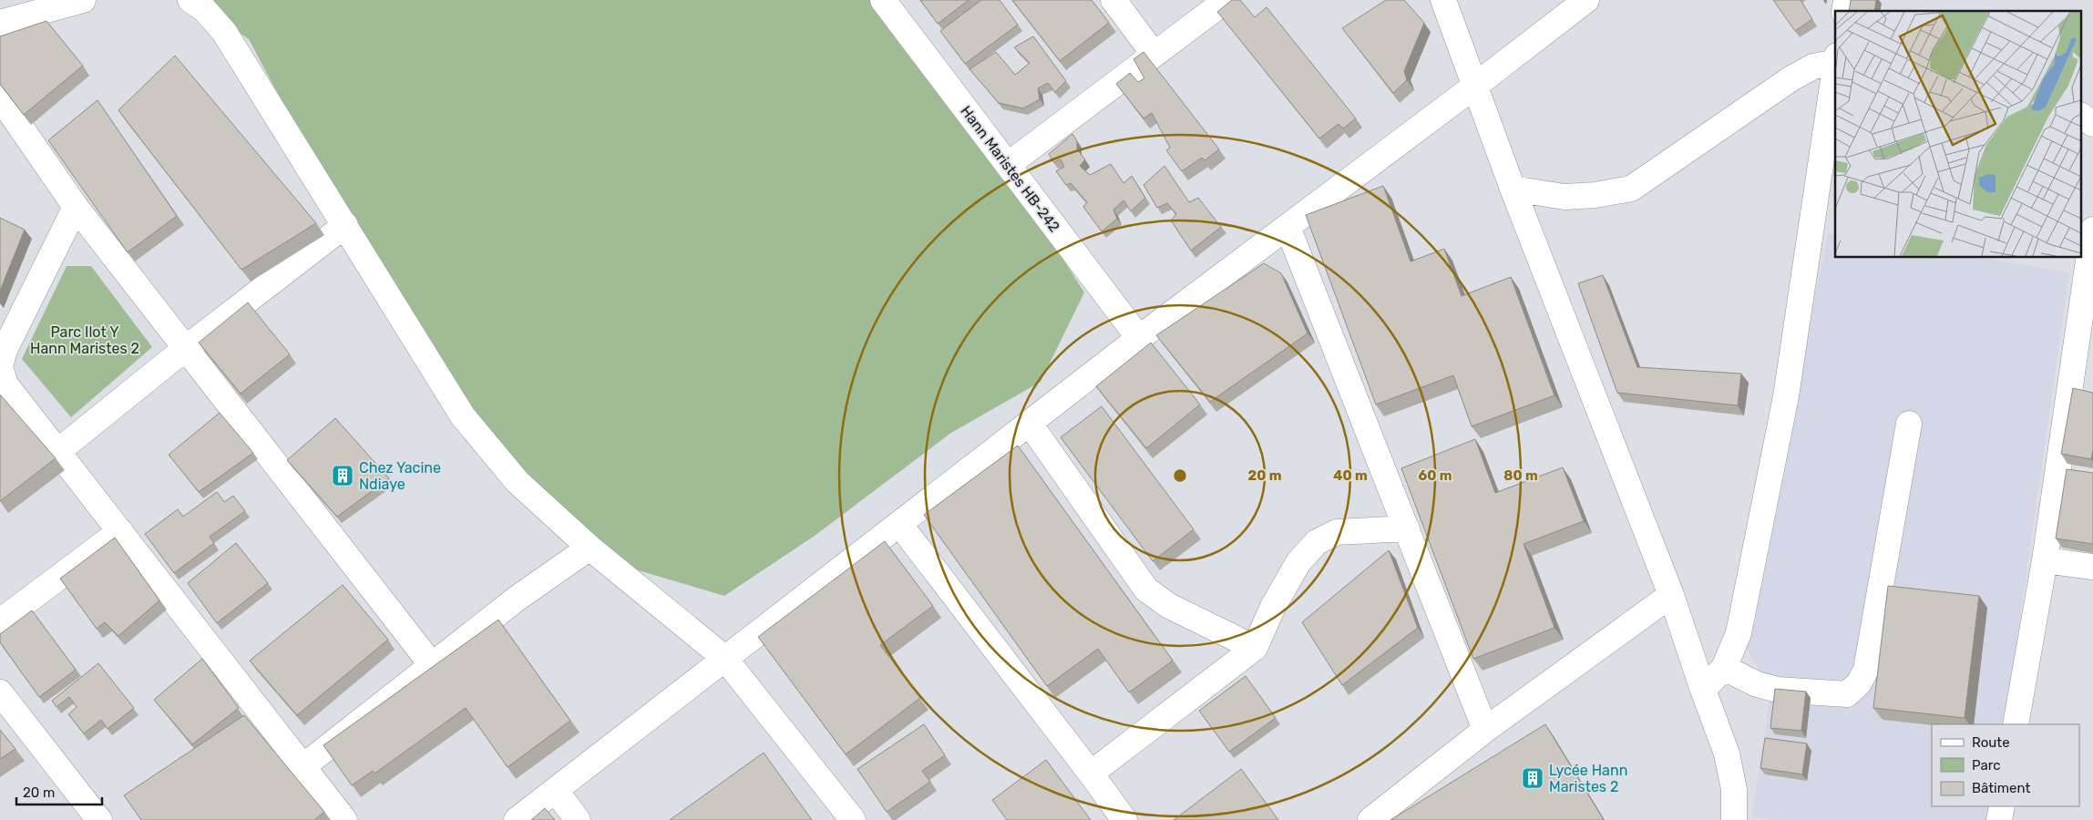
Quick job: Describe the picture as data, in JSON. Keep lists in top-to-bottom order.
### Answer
{
  "streets": {
    "street": ["Hann Maristes HB-242"]
  },
  "parks": ["Parc Ilot Y Hann Maristes 2"],
  "places": {
    "building": ["Chez Yacine Ndiaye", "Lycée Hann Maristes 2"]
  },
  "legend": ["Route", "Parc", "Bâtiment"],
  "scale_bar": "20 m",
  "rings": [
    "20 m",
    "40 m",
    "60 m",
    "80 m"
  ]
}
